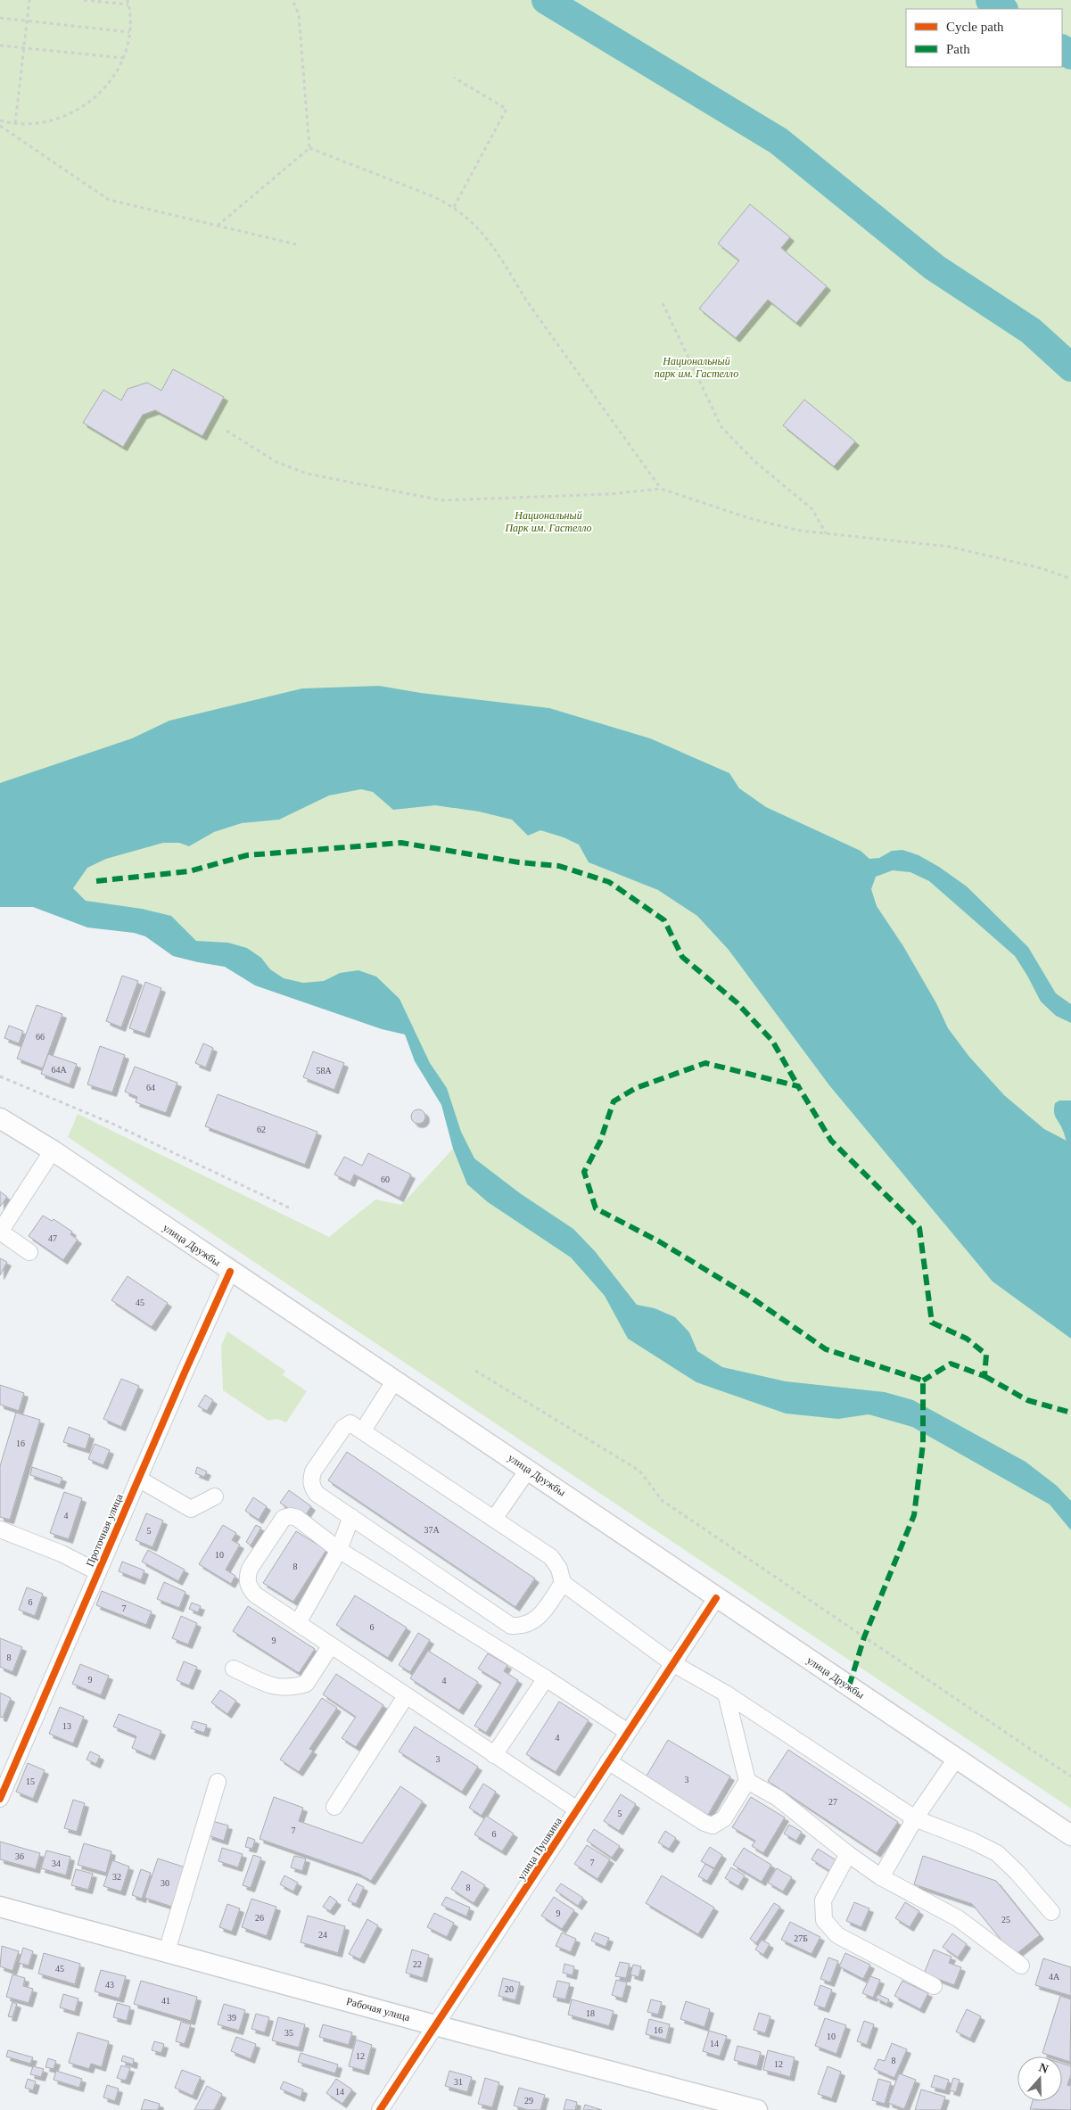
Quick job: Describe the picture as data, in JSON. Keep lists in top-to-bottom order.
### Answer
{
  "streets": {
    "main road": ["улица Дружбы", "Рабочая улица"],
    "street": ["Проточная улица", "улица Пушкина"]
  },
  "crossings": [
    ["улица Дружбы", "Проточная улица"],
    ["улица Дружбы", "улица Пушкина"],
    ["улица Пушкина", "Рабочая улица"]
  ],
  "parks": ["Национальный парк им. Гастелло", "Национальный Парк им. Гастелло"],
  "house_numbers": [
    "66",
    "64А",
    "58А",
    "64",
    "62",
    "60",
    "47",
    "45",
    "16",
    "4",
    "37А",
    "5",
    "10",
    "8",
    "6",
    "7",
    "6",
    "9",
    "8",
    "9",
    "4",
    "13",
    "4",
    "3",
    "3",
    "15",
    "27",
    "5",
    "7",
    "6",
    "36",
    "7",
    "34",
    "32",
    "30",
    "8",
    "9",
    "26",
    "25",
    "24",
    "27Б",
    "22",
    "45",
    "4А",
    "43",
    "20",
    "41",
    "18",
    "39",
    "16",
    "35",
    "10",
    "14",
    "12",
    "8",
    "12",
    "31",
    "14",
    "29"
  ],
  "legend": ["Cycle path", "Path"],
  "north": "top"
}
